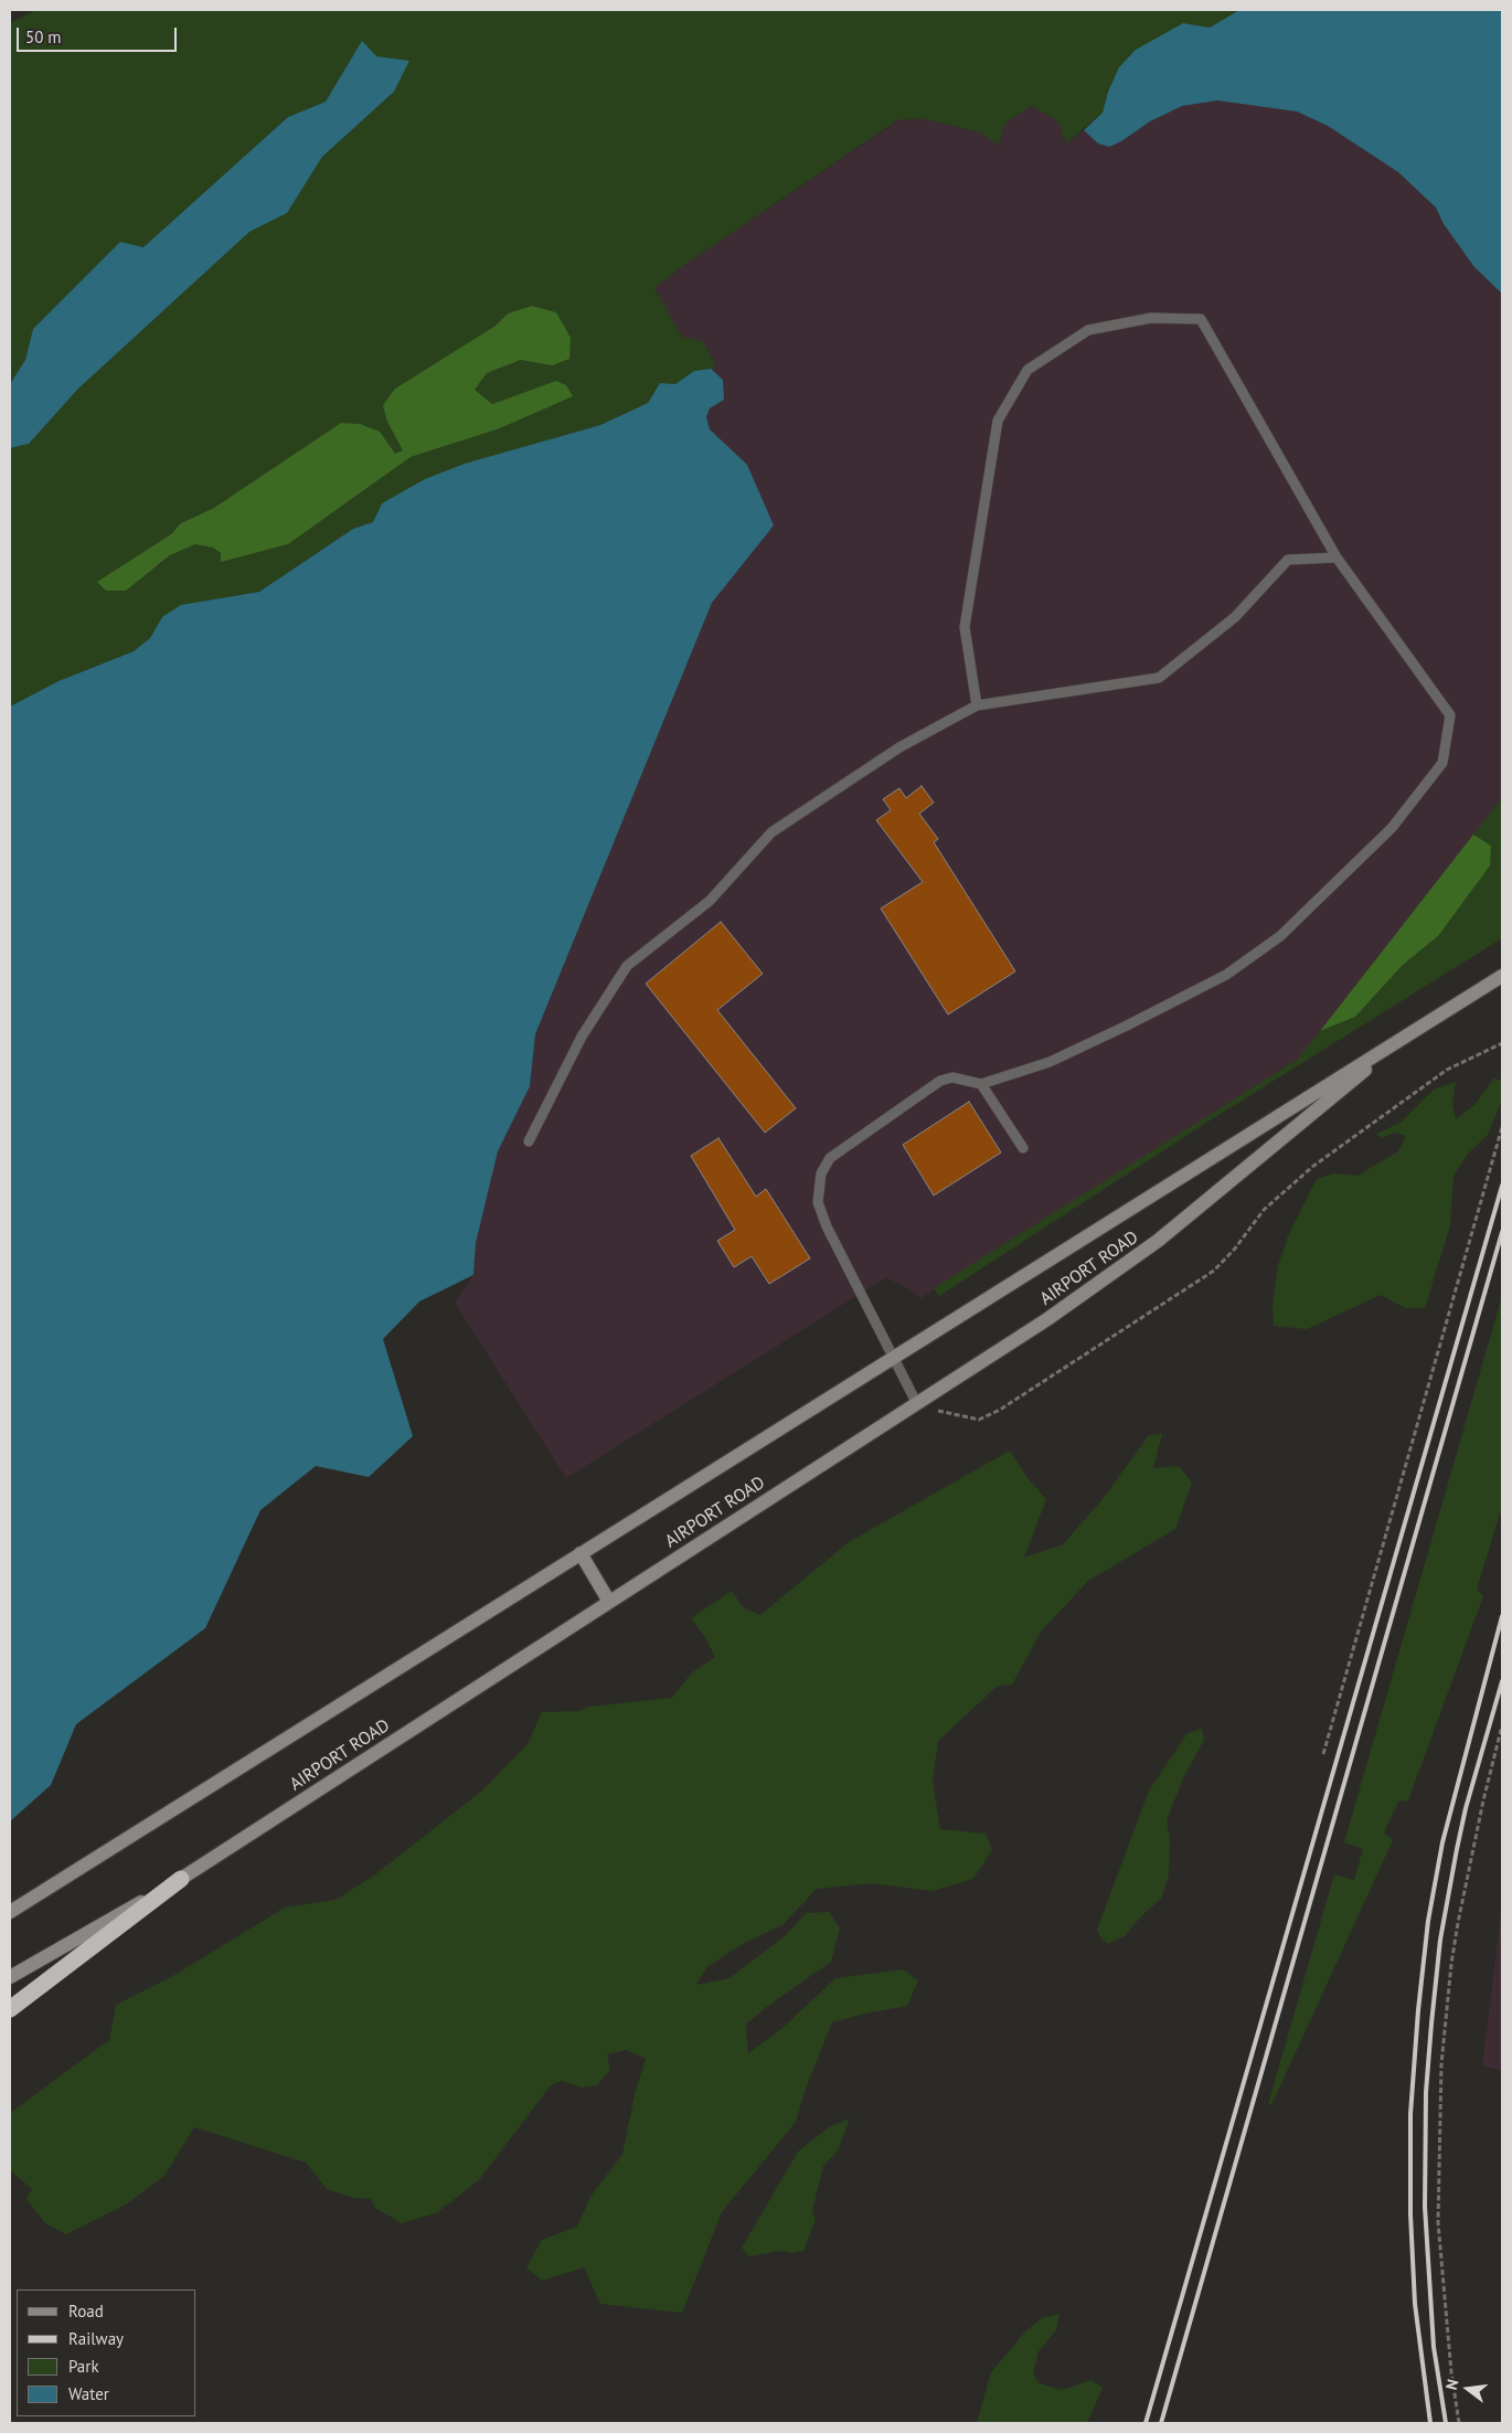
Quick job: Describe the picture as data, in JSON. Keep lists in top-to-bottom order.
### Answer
{
  "streets": {
    "main road": ["AIRPORT ROAD"]
  },
  "legend": [
    "Road",
    "Railway",
    "Park",
    "Water"
  ],
  "scale_bar": "50 m",
  "north": "left"
}
